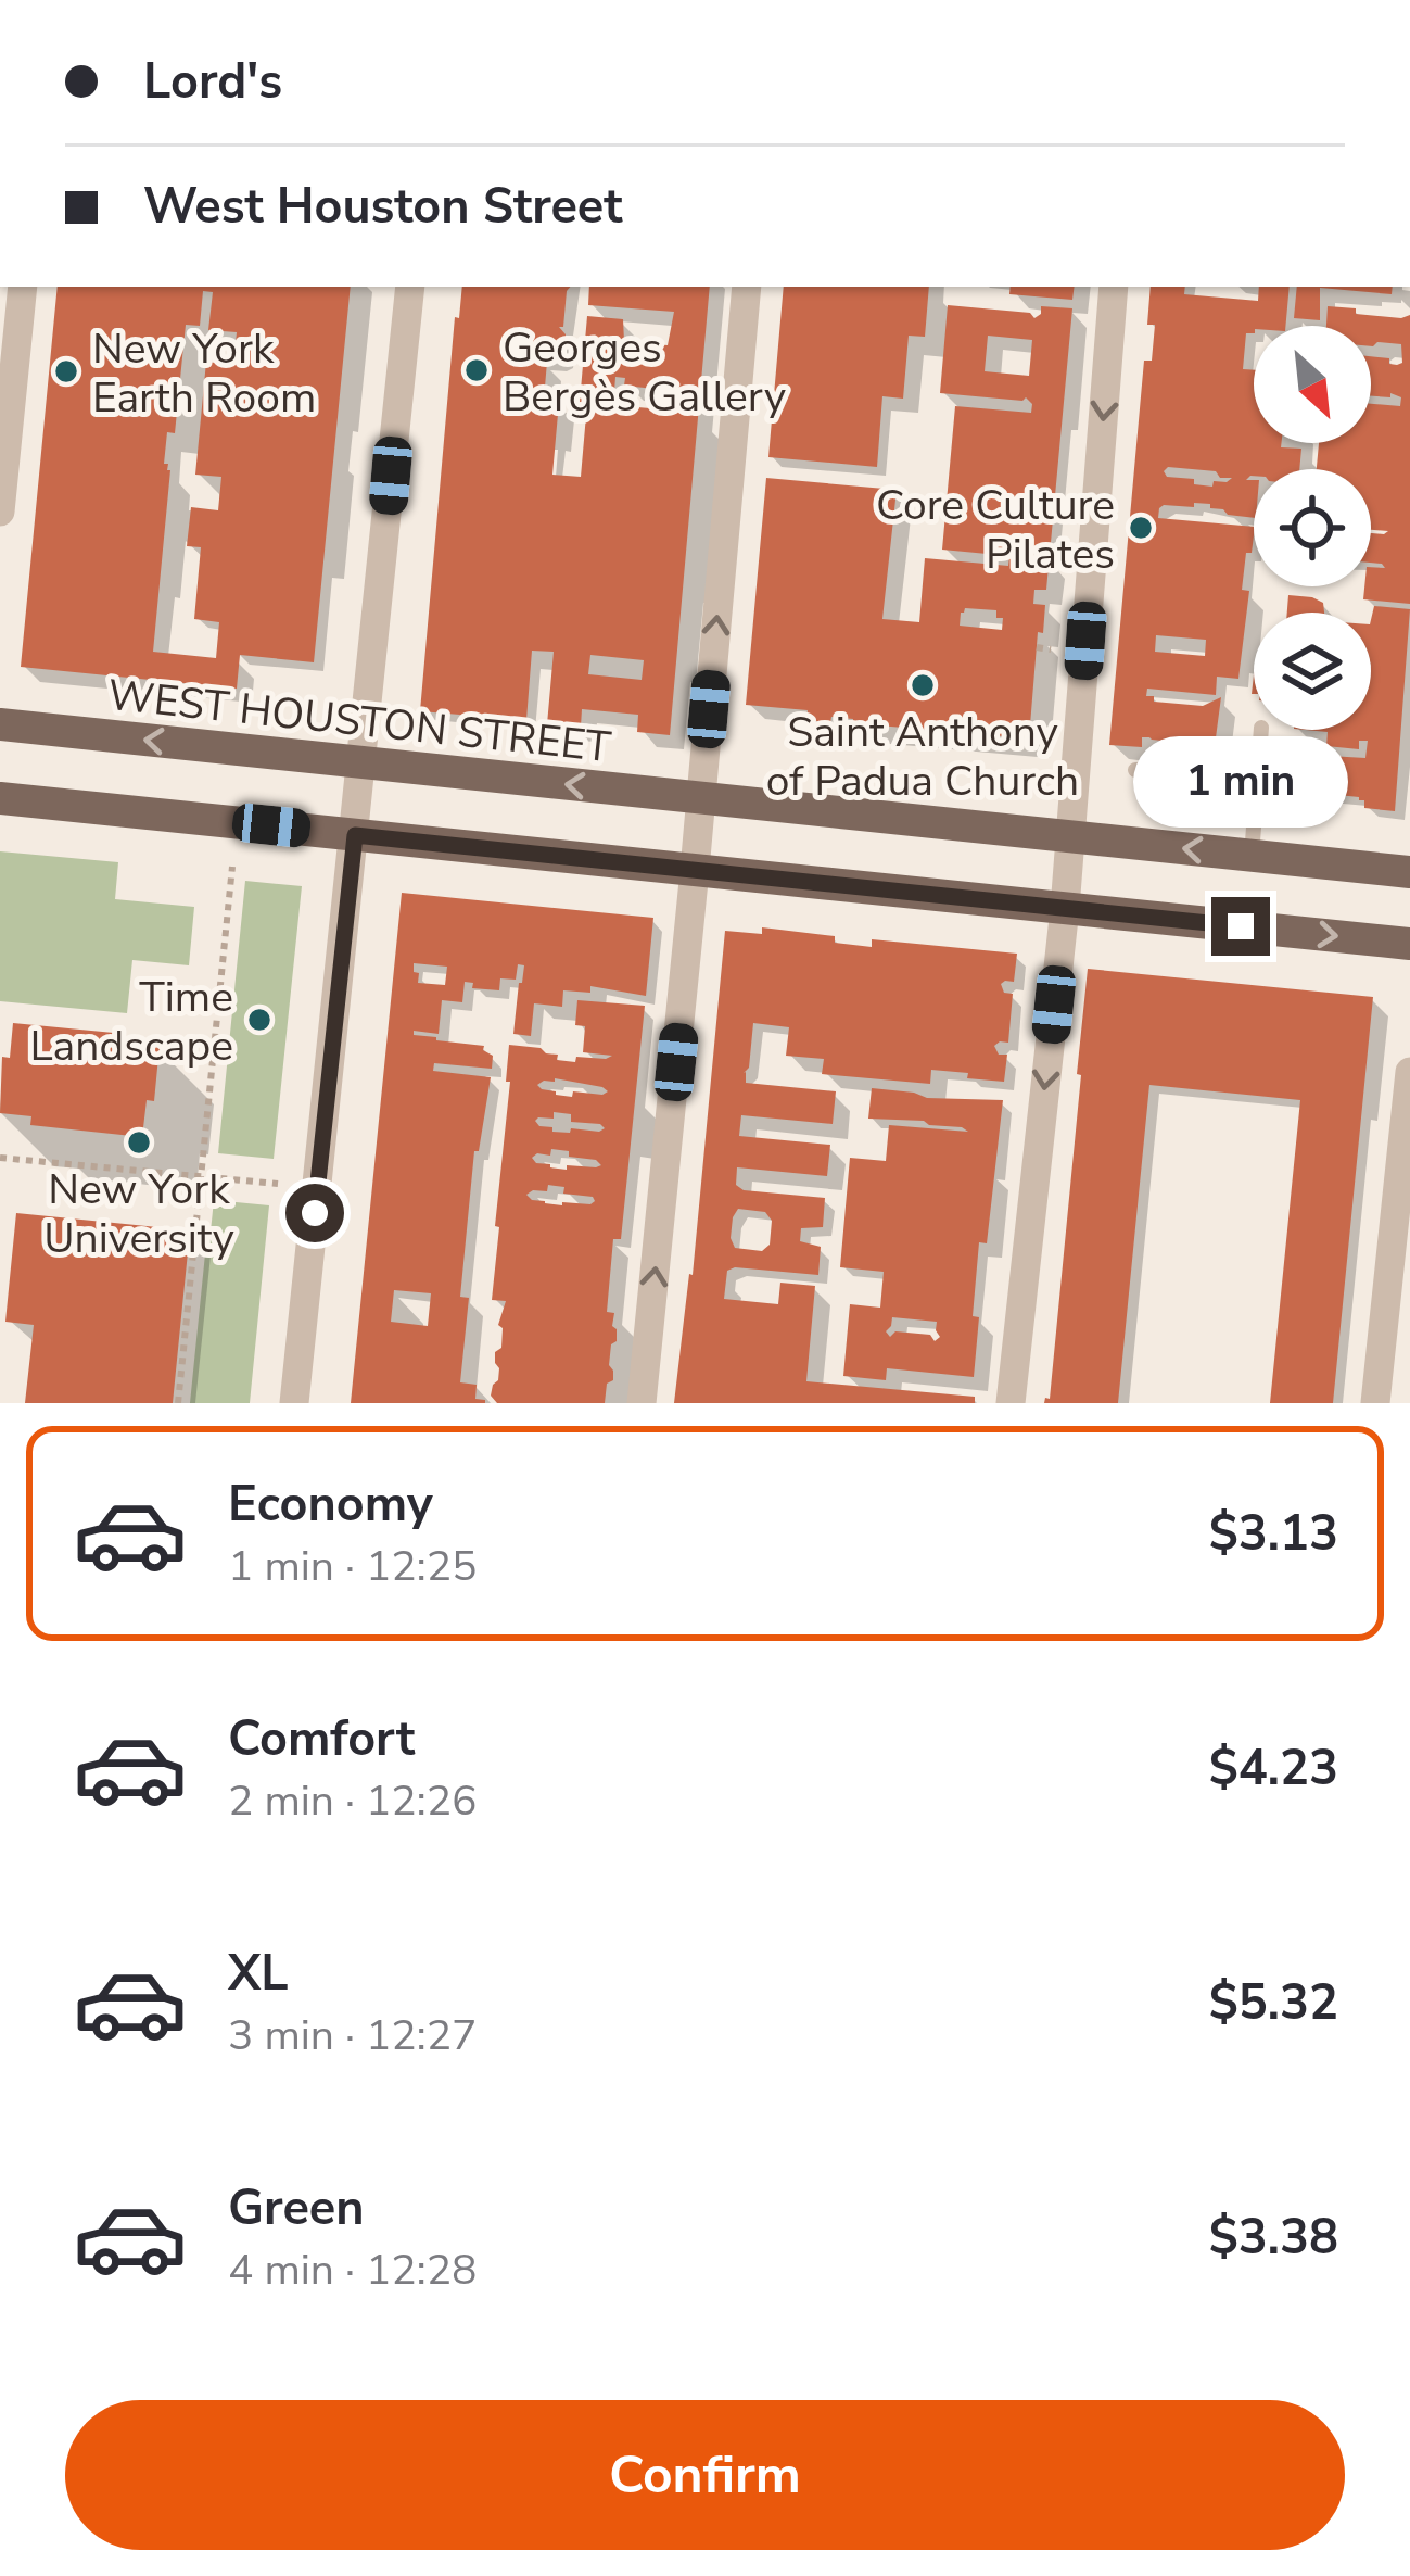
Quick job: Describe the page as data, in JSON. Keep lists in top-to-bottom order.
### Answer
{
  "streets": {
    "main road": ["WEST HOUSTON STREET"]
  },
  "places": [
    "Georges Bergès Gallery",
    "New York Earth Room",
    "Core Culture Pilates",
    "Saint Anthony of Padua Church",
    "Time Landscape",
    "New York University"
  ],
  "north": "bottom right",
  "page": {
    "banner": ["Lord's", "West Houston Street"],
    "bubble": "1 min",
    "list": [
      {
        "name": "Economy",
        "note": "1 min · 12:25",
        "value": "$3.13"
      },
      {
        "name": "Comfort",
        "note": "2 min · 12:26",
        "value": "$4.23"
      },
      {
        "name": "XL",
        "note": "3 min · 12:27",
        "value": "$5.32"
      },
      {
        "name": "Green",
        "note": "4 min · 12:28",
        "value": "$3.38"
      }
    ],
    "buttons": "Confirm"
  }
}
